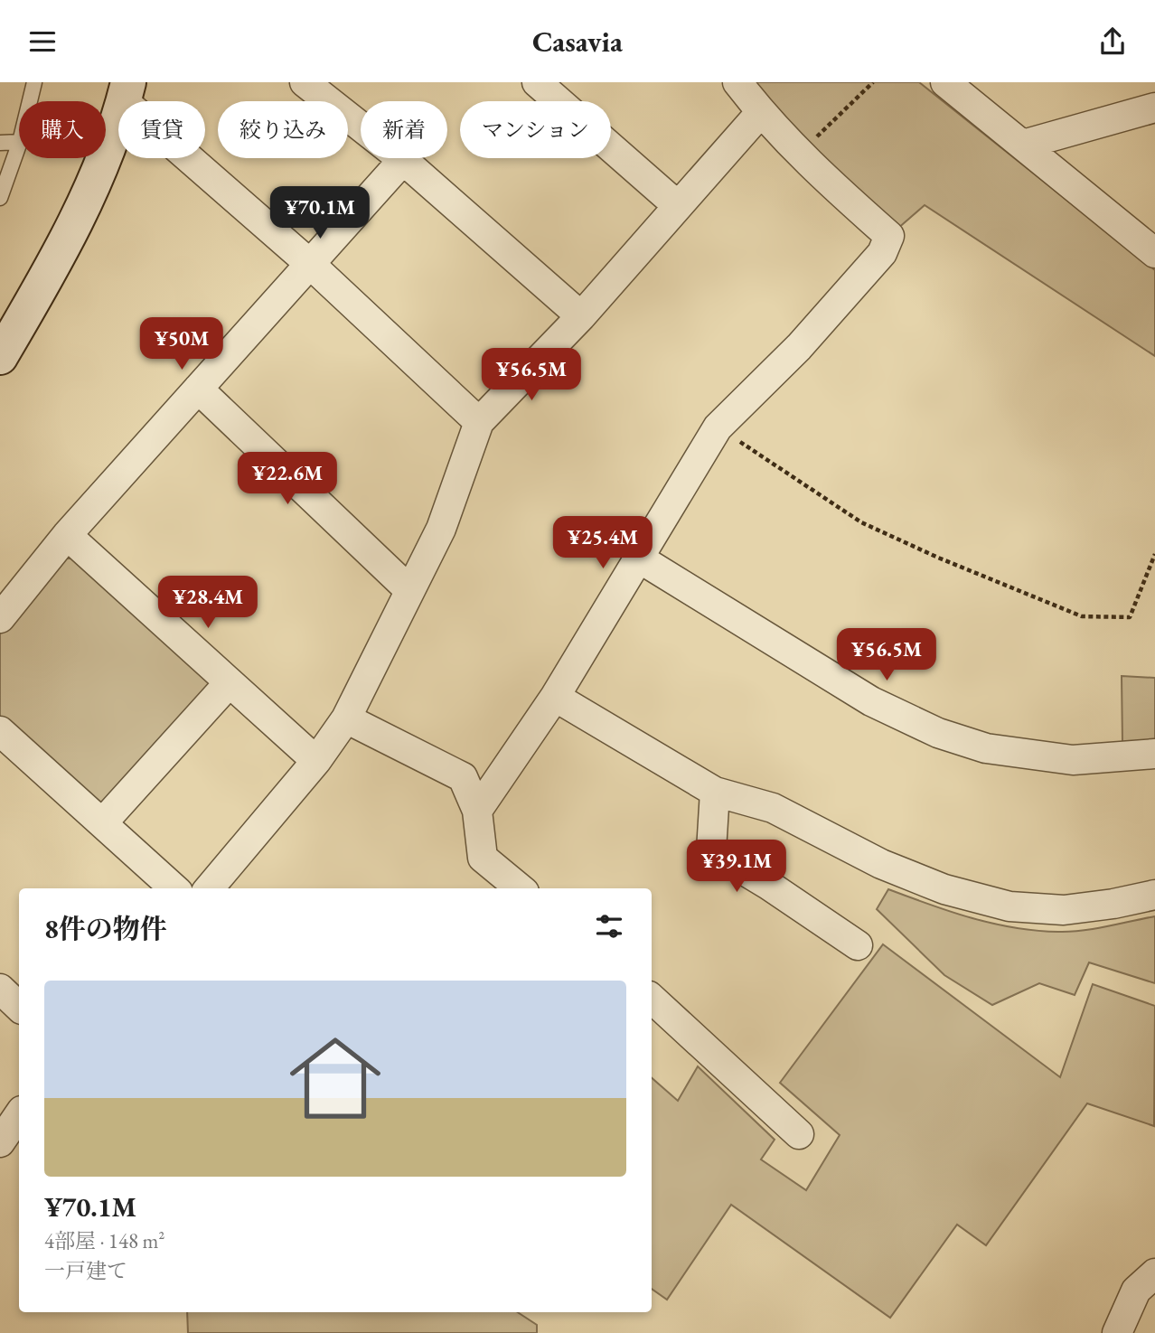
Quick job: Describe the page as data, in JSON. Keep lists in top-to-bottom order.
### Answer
{
  "page": {
    "header": "Casavia",
    "chip": [
      "購入",
      "賃貸",
      "絞り込み",
      "新着",
      "マンション"
    ],
    "price": [
      "¥70.1M",
      "¥50M",
      "¥56.5M",
      "¥22.6M",
      "¥25.4M",
      "¥28.4M",
      "¥56.5M",
      "¥39.1M"
    ],
    "heading": "8件の物件",
    "list": [
      {
        "name": "¥70.1M",
        "note": "4部屋 · 148 m² · 一戸建て"
      }
    ]
  }
}
